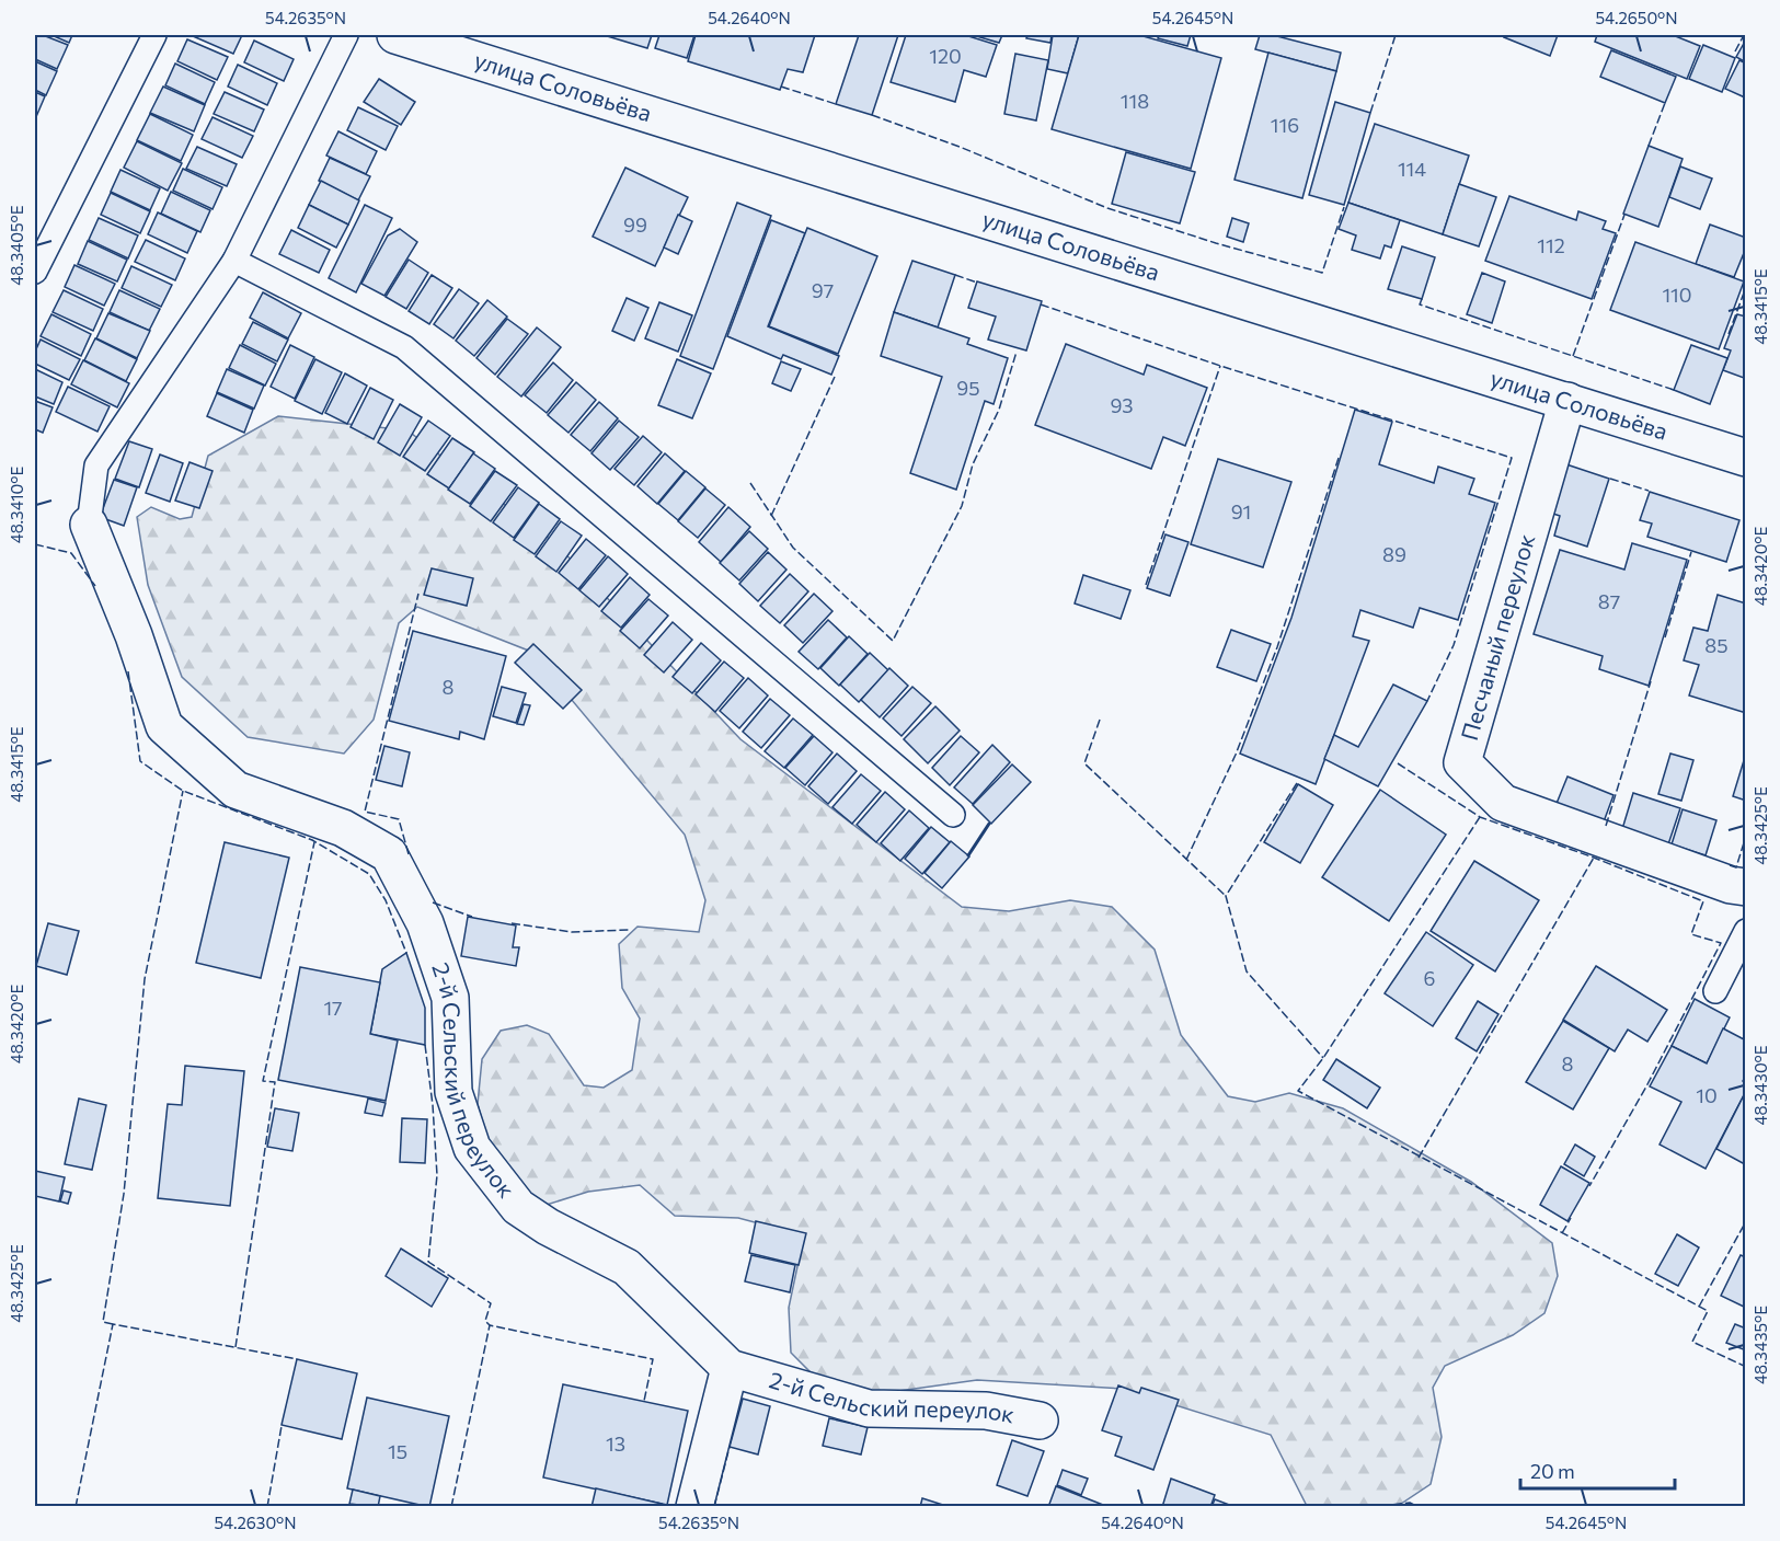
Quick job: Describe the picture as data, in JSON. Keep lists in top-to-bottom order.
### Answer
{
  "streets": {
    "street": ["улица Соловьёва", "Песчаный переулок", "2-й Сельский переулок"]
  },
  "crossings": [
    ["улица Соловьёва", "Песчаный переулок"]
  ],
  "house_numbers": [
    "120",
    "118",
    "116",
    "114",
    "99",
    "112",
    "97",
    "110",
    "95",
    "93",
    "91",
    "89",
    "87",
    "85",
    "8",
    "6",
    "17",
    "8",
    "10",
    "13",
    "15"
  ],
  "scale_bar": "20 m",
  "coordinates": [
    "54.2635°N",
    "54.2640°N",
    "54.2645°N",
    "54.2650°N",
    "48.3405°E",
    "48.3415°E",
    "48.3410°E",
    "48.3420°E",
    "48.3425°E",
    "48.3430°E",
    "48.3435°E",
    "54.2630°N"
  ]
}
